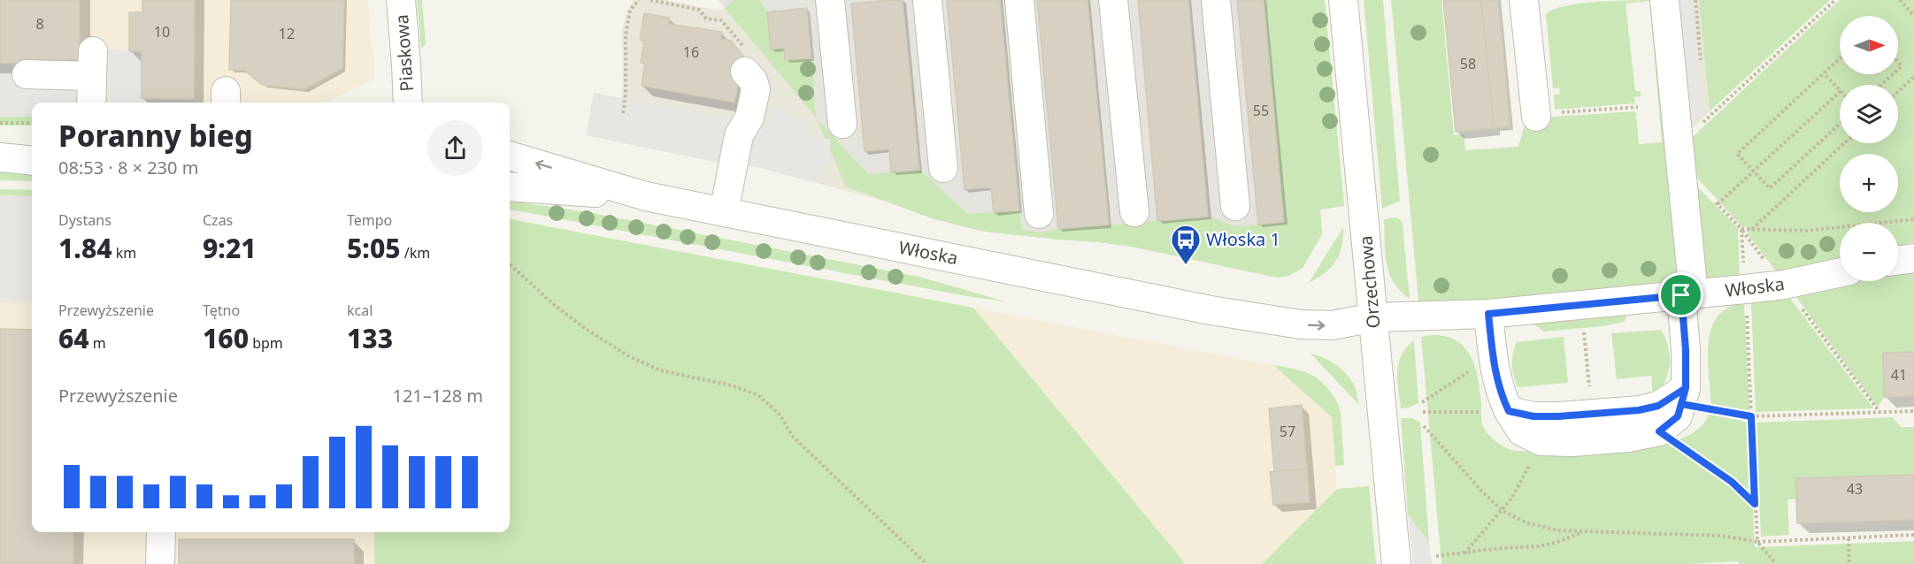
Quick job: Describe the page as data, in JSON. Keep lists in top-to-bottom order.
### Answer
{
  "streets": {
    "street": ["Piaskowa", "Włoska", "Orzechowa"]
  },
  "crossings": [
    ["Włoska", "Orzechowa"]
  ],
  "places": {
    "bus stop": ["Włoska 1"]
  },
  "house_numbers": [
    "8",
    "10",
    "12",
    "16",
    "58",
    "55",
    "41",
    "57",
    "43"
  ],
  "north": "right",
  "page": {
    "map_buttons": ["+", "−"],
    "heading": ["Poranny bieg", "08:53 · 8 × 230 m"],
    "stats": [
      ["Dystans", "1.84 km"],
      ["Czas", "9:21"],
      ["Tempo", "5:05 /km"],
      ["Przewyższenie", "64 m"],
      ["Tętno", "160 bpm"],
      ["kcal", "133"]
    ],
    "chart": ["Przewyższenie", "121–128 m"]
  }
}
